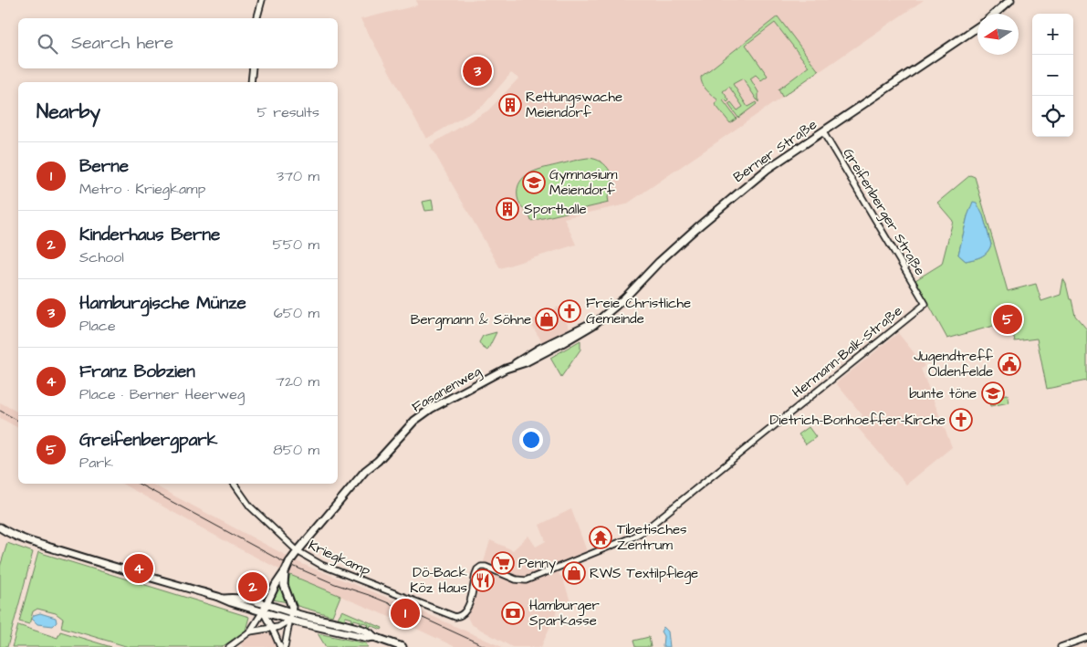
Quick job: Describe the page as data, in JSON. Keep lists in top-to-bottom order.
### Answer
{
  "streets": {
    "main road": ["Berner Straße", "Fasanenweg"],
    "street": ["Greifenberger Straße", "Hermann-Balk-Straße", "Kriegkamp"]
  },
  "crossings": [
    ["Berner Straße", "Greifenberger Straße"],
    ["Berner Straße", "Fasanenweg"],
    ["Greifenberger Straße", "Hermann-Balk-Straße"],
    ["Hermann-Balk-Straße", "Kriegkamp"],
    ["Fasanenweg", "Kriegkamp"]
  ],
  "places": {
    "building": ["Rettungswache Meiendorf", "Sporthalle"],
    "school or university": ["Gymnasium Meiendorf", "bunte töne"],
    "church": ["Freie Christliche Gemeinde", "Dietrich-Bonhoeffer-Kirche"],
    "shop": ["Bergmann & Söhne", "RWS Textilpflege"],
    "public building": ["Jugendtreff Oldenfelde"],
    "temple": ["Tibetisches Zentrum"],
    "supermarket": ["Penny"],
    "restaurant": ["Dö-Back Köz Haus"],
    "bank": ["Hamburger Sparkasse"]
  },
  "north": "left",
  "page": {
    "map_buttons": ["+", "−"],
    "search": "Search here",
    "pins": [
      "3",
      "5",
      "4",
      "2",
      "1"
    ],
    "heading": ["Nearby", "5 results"],
    "list": [
      {
        "mark": "1",
        "name": "Berne",
        "note": "Metro · Kriegkamp",
        "value": "370 m"
      },
      {
        "mark": "2",
        "name": "Kinderhaus Berne",
        "note": "School",
        "value": "550 m"
      },
      {
        "mark": "3",
        "name": "Hamburgische Münze",
        "note": "Place",
        "value": "650 m"
      },
      {
        "mark": "4",
        "name": "Franz Bobzien",
        "note": "Place · Berner Heerweg",
        "value": "720 m"
      },
      {
        "mark": "5",
        "name": "Greifenbergpark",
        "note": "Park",
        "value": "850 m"
      }
    ]
  }
}
